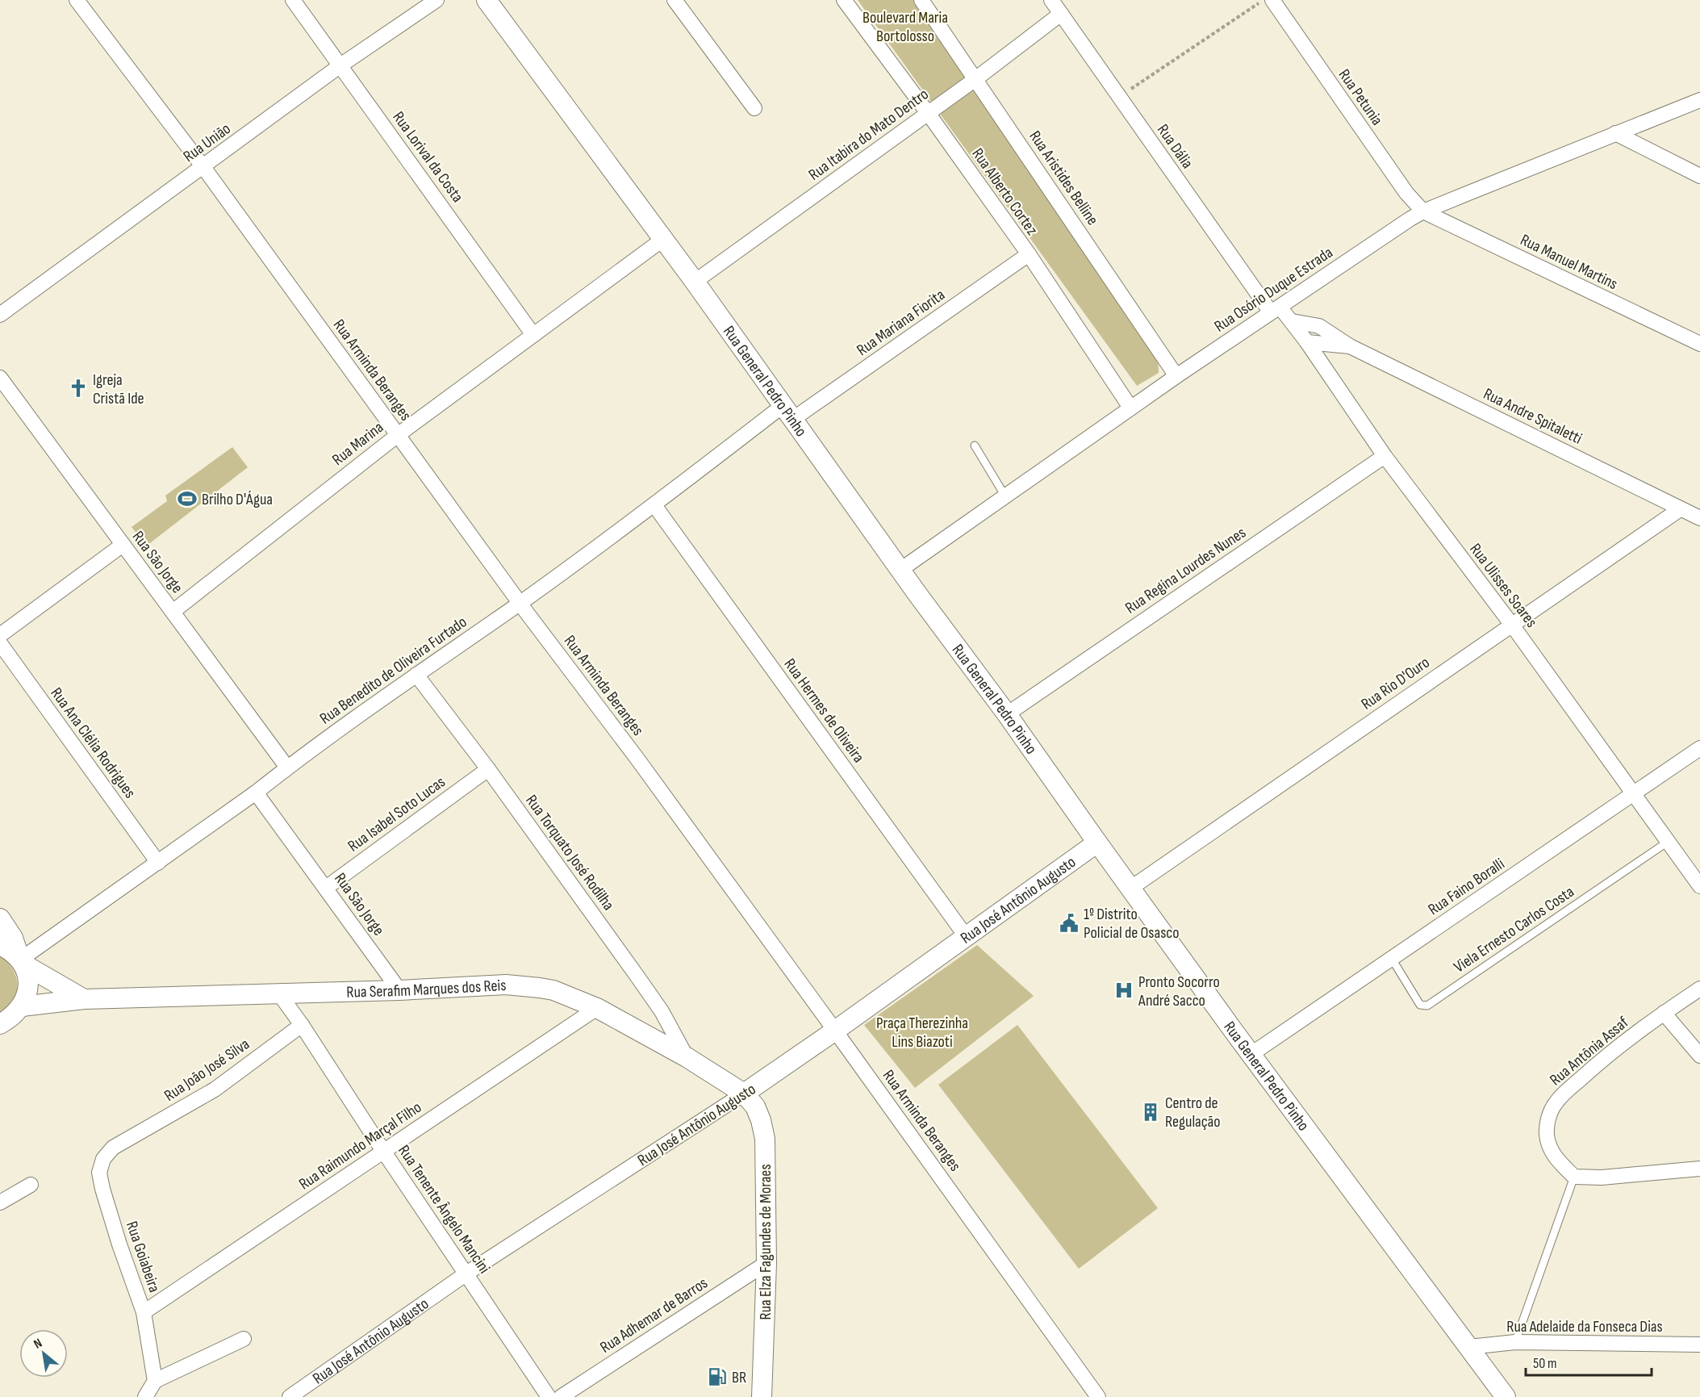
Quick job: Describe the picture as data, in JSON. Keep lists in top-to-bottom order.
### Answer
{
  "streets": {
    "street": [
      "Rua Petunia",
      "Rua Itabira do Mato Dentro",
      "Rua União",
      "Rua Dália",
      "Rua Lorival da Costa",
      "Rua Aristides Belline",
      "Rua Alberto Cortez",
      "Rua Manuel Martins",
      "Rua Osório Duque Estrada",
      "Rua Mariana Fiorita",
      "Rua Arminda Beranges",
      "Rua General Pedro Pinho",
      "Rua Andre Spitaletti",
      "Rua Marina",
      "Rua São Jorge",
      "Rua Regina Lourdes Nunes",
      "Rua Ulisses Soares",
      "Rua Benedito de Oliveira Furtado",
      "Rua Rio D'Ouro",
      "Rua Hermes de Oliveira",
      "Rua Ana Clélia Rodrigues",
      "Rua Isabel Soto Lucas",
      "Rua Torquato José Rodilha",
      "Rua Faino Boralli",
      "Rua José Antônio Augusto",
      "Rua Serafim Marques dos Reis",
      "Rua Antônia Assaf",
      "Rua João José Silva",
      "Rua Raimundo Marçal Filho",
      "Rua Tenente Ângelo Mancini",
      "Rua Elza Fagundes de Moraes",
      "Rua Goiabeira",
      "Rua Adhemar de Barros",
      "Rua Adelaide da Fonseca Dias"
    ],
    "lane": ["Viela Ernesto Carlos Costa"]
  },
  "crossings": [
    ["Rua Petunia", "Rua Manuel Martins"],
    ["Rua Petunia", "Rua Osório Duque Estrada"],
    ["Rua Itabira do Mato Dentro", "Rua Dália"],
    ["Rua Itabira do Mato Dentro", "Rua Aristides Belline"],
    ["Rua Itabira do Mato Dentro", "Rua Alberto Cortez"],
    ["Rua Itabira do Mato Dentro", "Rua General Pedro Pinho"],
    ["Rua União", "Rua Lorival da Costa"],
    ["Rua União", "Rua Arminda Beranges"],
    ["Rua Dália", "Rua Osório Duque Estrada"],
    ["Rua Dália", "Rua Ulisses Soares"],
    ["Rua Lorival da Costa", "Rua Marina"],
    ["Rua Aristides Belline", "Rua Osório Duque Estrada"],
    ["Rua Alberto Cortez", "Rua Osório Duque Estrada"],
    ["Rua Alberto Cortez", "Rua Mariana Fiorita"],
    ["Rua Manuel Martins", "Rua Osório Duque Estrada"],
    ["Rua Osório Duque Estrada", "Rua General Pedro Pinho"],
    ["Rua Osório Duque Estrada", "Rua Ulisses Soares"],
    ["Rua Mariana Fiorita", "Rua General Pedro Pinho"],
    ["Rua Mariana Fiorita", "Rua Benedito de Oliveira Furtado"],
    ["Rua Arminda Beranges", "Rua Marina"],
    ["Rua Arminda Beranges", "Rua Benedito de Oliveira Furtado"],
    ["Rua Arminda Beranges", "Rua José Antônio Augusto"],
    ["Rua General Pedro Pinho", "Rua Marina"],
    ["Rua General Pedro Pinho", "Rua Regina Lourdes Nunes"],
    ["Rua General Pedro Pinho", "Rua Benedito de Oliveira Furtado"],
    ["Rua General Pedro Pinho", "Rua Rio D'Ouro"],
    ["Rua General Pedro Pinho", "Rua Faino Boralli"],
    ["Rua General Pedro Pinho", "Rua José Antônio Augusto"],
    ["Rua General Pedro Pinho", "Rua Adelaide da Fonseca Dias"],
    ["Rua Andre Spitaletti", "Rua Ulisses Soares"],
    ["Rua Andre Spitaletti", "Rua Rio D'Ouro"],
    ["Rua Marina", "Rua São Jorge"],
    ["Rua São Jorge", "Rua Benedito de Oliveira Furtado"],
    ["Rua São Jorge", "Rua Isabel Soto Lucas"],
    ["Rua São Jorge", "Rua Serafim Marques dos Reis"],
    ["Rua Regina Lourdes Nunes", "Rua Ulisses Soares"],
    ["Rua Ulisses Soares", "Rua Rio D'Ouro"],
    ["Rua Ulisses Soares", "Rua Faino Boralli"],
    ["Rua Ulisses Soares", "Viela Ernesto Carlos Costa"],
    ["Rua Benedito de Oliveira Furtado", "Rua Hermes de Oliveira"],
    ["Rua Benedito de Oliveira Furtado", "Rua Ana Clélia Rodrigues"],
    ["Rua Benedito de Oliveira Furtado", "Rua Torquato José Rodilha"],
    ["Rua Hermes de Oliveira", "Rua José Antônio Augusto"],
    ["Rua Isabel Soto Lucas", "Rua Torquato José Rodilha"],
    ["Rua Torquato José Rodilha", "Rua Serafim Marques dos Reis"],
    ["Rua Faino Boralli", "Viela Ernesto Carlos Costa"],
    ["Rua José Antônio Augusto", "Rua Serafim Marques dos Reis"],
    ["Rua José Antônio Augusto", "Rua Tenente Ângelo Mancini"],
    ["Rua José Antônio Augusto", "Rua Elza Fagundes de Moraes"],
    ["Rua Serafim Marques dos Reis", "Rua Raimundo Marçal Filho"],
    ["Rua Serafim Marques dos Reis", "Rua Tenente Ângelo Mancini"],
    ["Rua Serafim Marques dos Reis", "Rua Elza Fagundes de Moraes"],
    ["Rua João José Silva", "Rua Tenente Ângelo Mancini"],
    ["Rua João José Silva", "Rua Goiabeira"],
    ["Rua Raimundo Marçal Filho", "Rua Tenente Ângelo Mancini"],
    ["Rua Raimundo Marçal Filho", "Rua Goiabeira"],
    ["Rua Elza Fagundes de Moraes", "Rua Adhemar de Barros"]
  ],
  "parks": ["Boulevard Maria Bortolosso", "Praça Therezinha Lins Biazoti"],
  "places": {
    "church": ["Igreja Cristã Ide"],
    "sports": ["Brilho D'Água"],
    "public building": ["1º Distrito Policial de Osasco"],
    "hospital": ["Pronto Socorro André Sacco"],
    "building": ["Centro de Regulação"],
    "fuel station": ["BR"]
  },
  "scale_bar": "50 m",
  "north": "top left"
}
